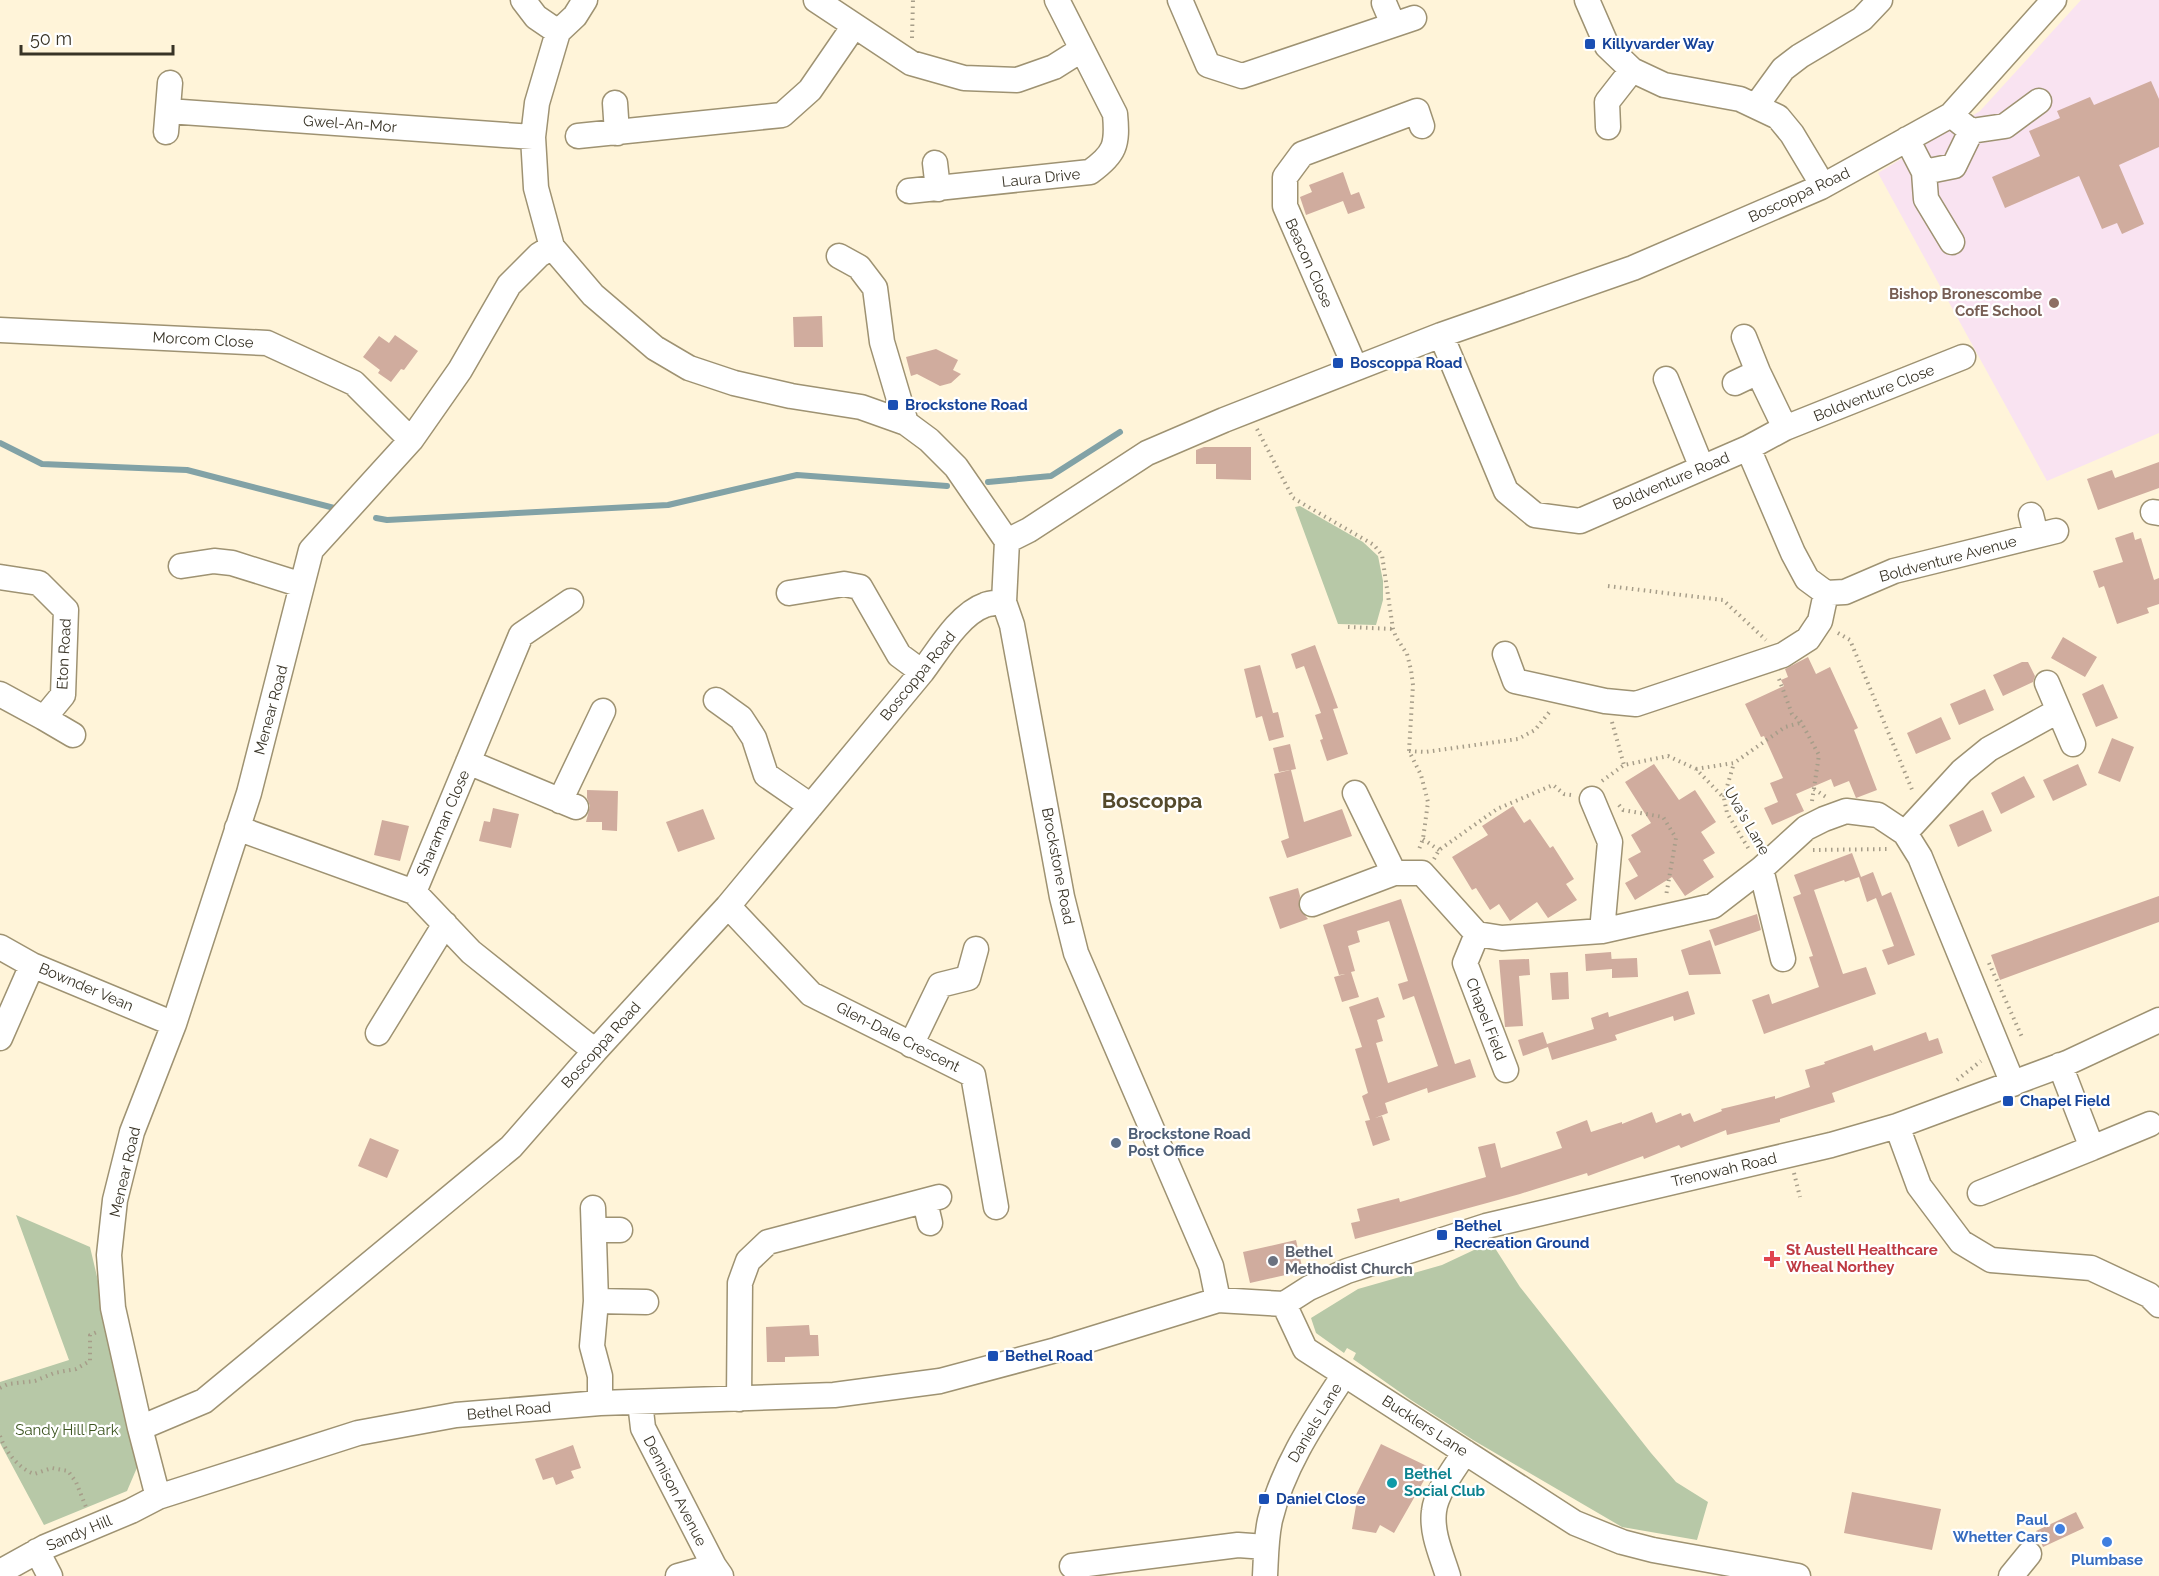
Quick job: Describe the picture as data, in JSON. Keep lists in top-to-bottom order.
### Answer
{
  "streets": {
    "street": [
      "Gwel-An-Mor",
      "Laura Drive",
      "Boscoppa Road",
      "Beacon Close",
      "Morcom Close",
      "Boldventure Close",
      "Boldventure Road",
      "Boldventure Avenue",
      "Eton Road",
      "Menear Road",
      "Sharaman Close",
      "Brockstone Road",
      "Bownder Vean",
      "Chapel Field",
      "Glen-Dale Crescent",
      "Trenowah Road",
      "Bethel Road",
      "Daniels Lane",
      "Bucklers Lane",
      "Dennison Avenue",
      "Sandy Hill"
    ],
    "path": ["Uva's Lane"]
  },
  "crossings": [
    ["Boscoppa Road", "Beacon Close"],
    ["Boscoppa Road", "Boldventure Road"],
    ["Boscoppa Road", "Menear Road"],
    ["Boscoppa Road", "Brockstone Road"],
    ["Boscoppa Road", "Glen-Dale Crescent"],
    ["Morcom Close", "Menear Road"],
    ["Boldventure Close", "Boldventure Road"],
    ["Boldventure Road", "Boldventure Avenue"],
    ["Menear Road", "Sharaman Close"],
    ["Menear Road", "Bownder Vean"],
    ["Menear Road", "Bethel Road"],
    ["Menear Road", "Sandy Hill"],
    ["Brockstone Road", "Bethel Road"],
    ["Trenowah Road", "Bucklers Lane"],
    ["Bethel Road", "Dennison Avenue"],
    ["Bethel Road", "Sandy Hill"],
    ["Daniels Lane", "Bucklers Lane"]
  ],
  "districts": ["Boscoppa"],
  "parks": ["Sandy Hill Park"],
  "places": {
    "transit": [
      "Killyvarder Way",
      "Boscoppa Road",
      "Brockstone Road",
      "Chapel Field",
      "Bethel Recreation Ground",
      "Bethel Road",
      "Daniel Close"
    ],
    "other": [
      "Bishop Bronescombe CofE School",
      "Brockstone Road Post Office",
      "Bethel Methodist Church",
      "Bethel Social Club",
      "Paul Whetter Cars",
      "Plumbase"
    ],
    "health": ["St Austell Healthcare Wheal Northey"]
  },
  "scale_bar": "50 m"
}
